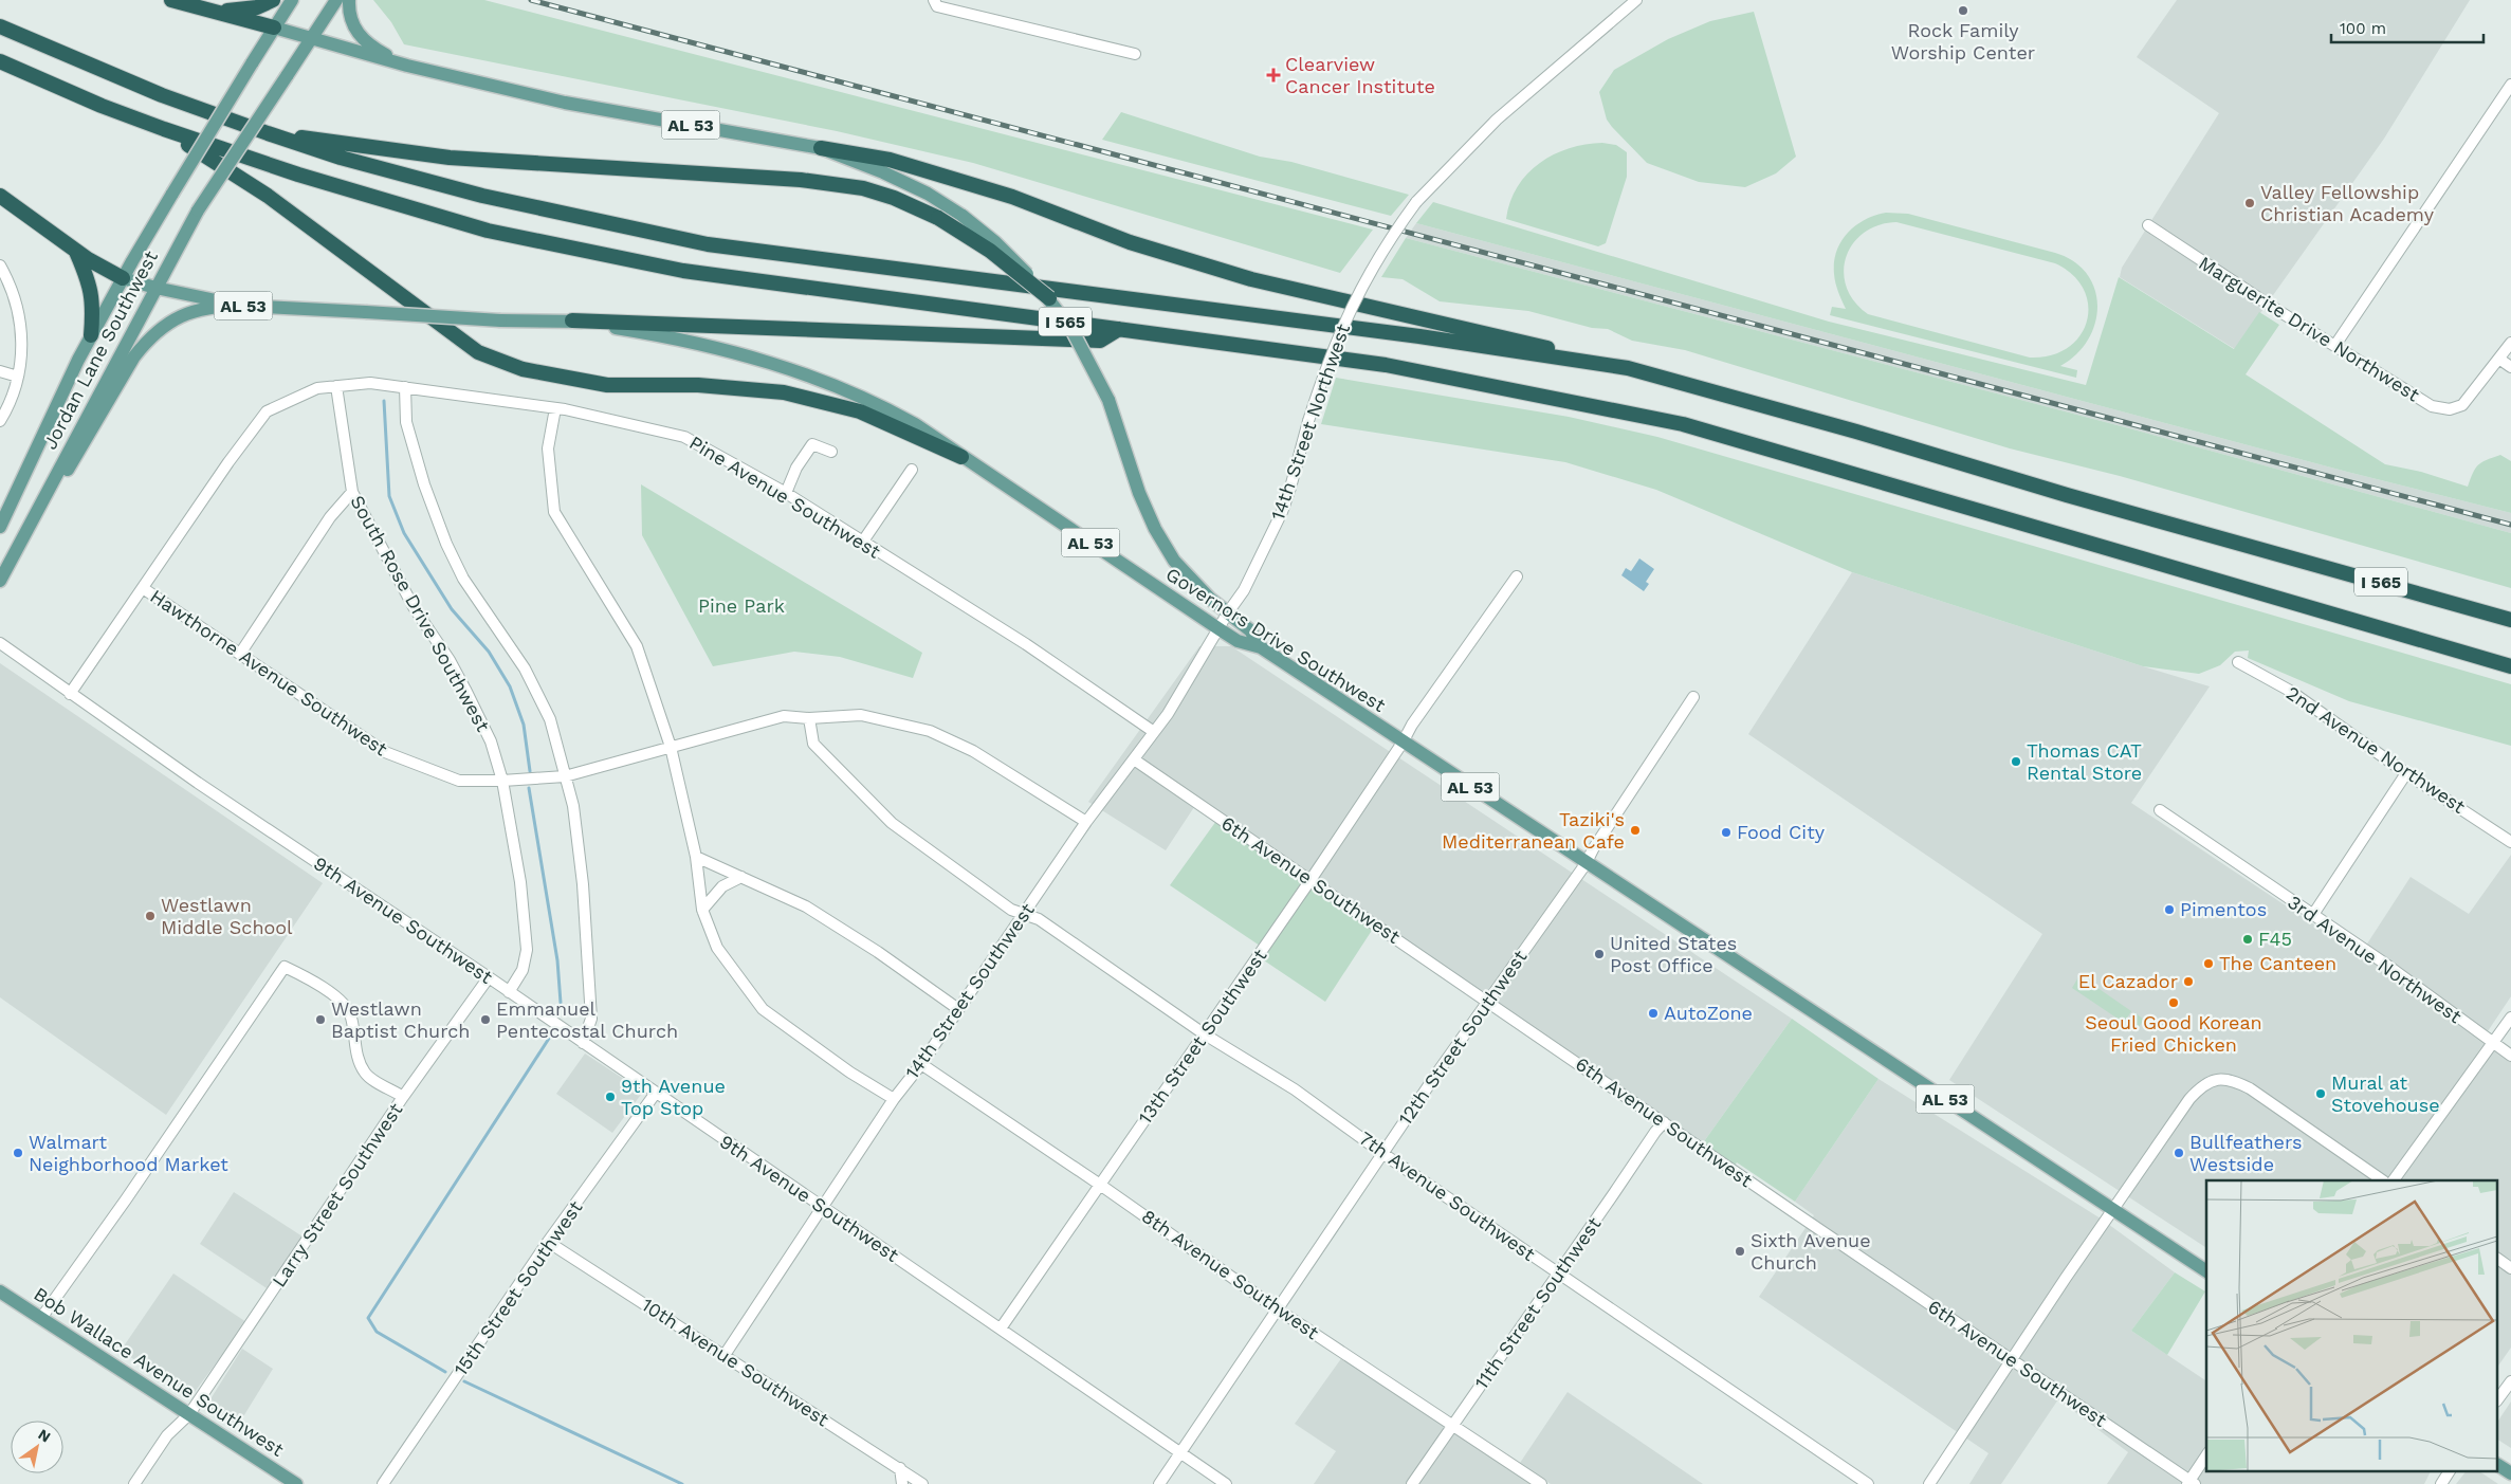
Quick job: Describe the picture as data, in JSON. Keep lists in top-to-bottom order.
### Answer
{
  "streets": {
    "highway": ["I 565"],
    "main road": [
      "AL 53",
      "Jordan Lane Southwest",
      "Governors Drive Southwest",
      "Bob Wallace Avenue Southwest"
    ],
    "street": [
      "Marguerite Drive Northwest",
      "14th Street Northwest",
      "Pine Avenue Southwest",
      "South Rose Drive Southwest",
      "Hawthorne Avenue Southwest",
      "2nd Avenue Northwest",
      "6th Avenue Southwest",
      "9th Avenue Southwest",
      "3rd Avenue Northwest",
      "14th Street Southwest",
      "13th Street Southwest",
      "12th Street Southwest",
      "Larry Street Southwest",
      "7th Avenue Southwest",
      "8th Avenue Southwest",
      "15th Street Southwest",
      "11th Street Southwest",
      "10th Avenue Southwest"
    ]
  },
  "crossings": [
    ["AL 53", "Jordan Lane Southwest"],
    ["AL 53", "14th Street Northwest"],
    ["AL 53", "Governors Drive Southwest"],
    ["14th Street Northwest", "Governors Drive Southwest"],
    ["14th Street Northwest", "14th Street Southwest"],
    ["Pine Avenue Southwest", "South Rose Drive Southwest"],
    ["Pine Avenue Southwest", "Hawthorne Avenue Southwest"],
    ["Pine Avenue Southwest", "9th Avenue Southwest"],
    ["Pine Avenue Southwest", "14th Street Southwest"],
    ["South Rose Drive Southwest", "Hawthorne Avenue Southwest"],
    ["South Rose Drive Southwest", "9th Avenue Southwest"],
    ["Governors Drive Southwest", "14th Street Southwest"],
    ["Governors Drive Southwest", "13th Street Southwest"],
    ["Governors Drive Southwest", "12th Street Southwest"],
    ["Hawthorne Avenue Southwest", "14th Street Southwest"],
    ["Hawthorne Avenue Southwest", "7th Avenue Southwest"],
    ["6th Avenue Southwest", "14th Street Southwest"],
    ["6th Avenue Southwest", "13th Street Southwest"],
    ["6th Avenue Southwest", "12th Street Southwest"],
    ["6th Avenue Southwest", "11th Street Southwest"],
    ["9th Avenue Southwest", "14th Street Southwest"],
    ["9th Avenue Southwest", "13th Street Southwest"],
    ["9th Avenue Southwest", "12th Street Southwest"],
    ["9th Avenue Southwest", "Larry Street Southwest"],
    ["9th Avenue Southwest", "15th Street Southwest"],
    ["14th Street Southwest", "7th Avenue Southwest"],
    ["14th Street Southwest", "8th Avenue Southwest"],
    ["14th Street Southwest", "10th Avenue Southwest"],
    ["13th Street Southwest", "7th Avenue Southwest"],
    ["13th Street Southwest", "8th Avenue Southwest"],
    ["12th Street Southwest", "7th Avenue Southwest"],
    ["12th Street Southwest", "8th Avenue Southwest"],
    ["Larry Street Southwest", "Bob Wallace Avenue Southwest"],
    ["7th Avenue Southwest", "11th Street Southwest"],
    ["8th Avenue Southwest", "11th Street Southwest"],
    ["15th Street Southwest", "10th Avenue Southwest"]
  ],
  "parks": ["Pine Park"],
  "places": {
    "other": [
      "Rock Family Worship Center",
      "Valley Fellowship Christian Academy",
      "Thomas CAT Rental Store",
      "Taziki's Mediterranean Cafe",
      "Food City",
      "Pimentos",
      "Westlawn Middle School",
      "F45",
      "United States Post Office",
      "The Canteen",
      "El Cazador",
      "Seoul Good Korean Fried Chicken",
      "AutoZone",
      "Westlawn Baptist Church",
      "Emmanuel Pentecostal Church",
      "Mural at Stovehouse",
      "9th Avenue Top Stop",
      "Walmart Neighborhood Market",
      "Bullfeathers Westside",
      "Sixth Avenue Church"
    ],
    "health": ["Clearview Cancer Institute"]
  },
  "scale_bar": "100 m",
  "north": "top right"
}
